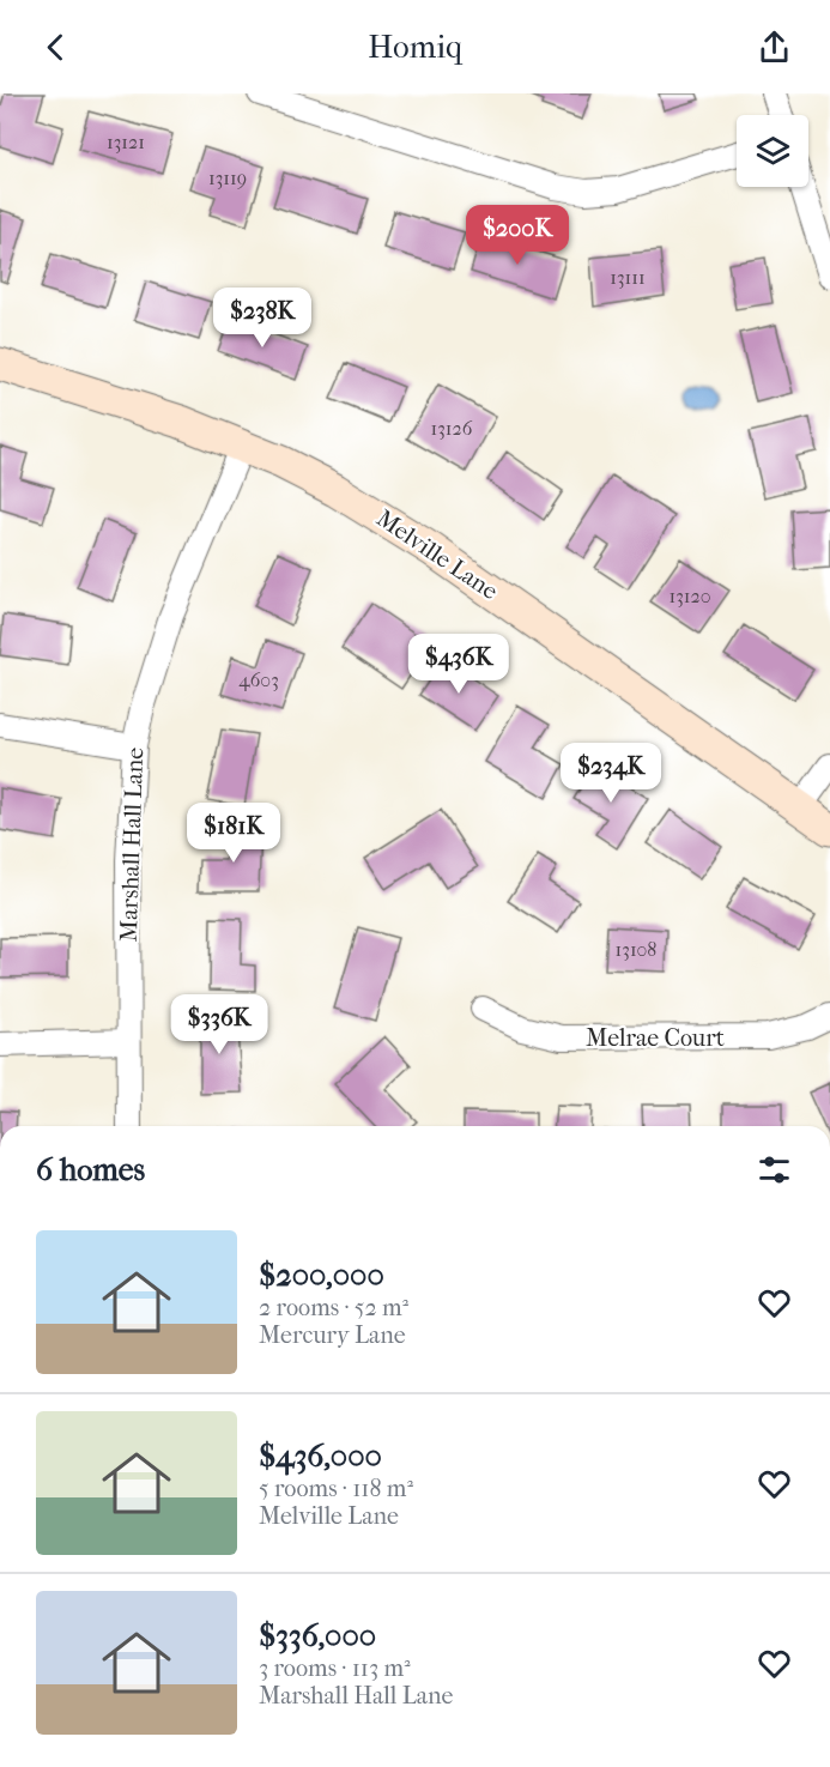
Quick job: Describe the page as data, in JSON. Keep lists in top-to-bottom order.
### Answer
{
  "streets": {
    "street": ["Melville Lane", "Marshall Hall Lane", "Melrae Court"]
  },
  "crossings": [
    ["Melville Lane", "Marshall Hall Lane"]
  ],
  "house_numbers": [
    "13121",
    "13119",
    "13111",
    "13126",
    "13120",
    "4603",
    "13108"
  ],
  "page": {
    "header": "Homiq",
    "price": [
      "$200K",
      "$238K",
      "$436K",
      "$234K",
      "$181K",
      "$336K"
    ],
    "heading": "6 homes",
    "list": [
      {
        "name": "$200,000",
        "note": "2 rooms · 52 m² · Mercury Lane"
      },
      {
        "name": "$436,000",
        "note": "5 rooms · 118 m² · Melville Lane"
      },
      {
        "name": "$336,000",
        "note": "3 rooms · 113 m² · Marshall Hall Lane"
      }
    ]
  }
}
